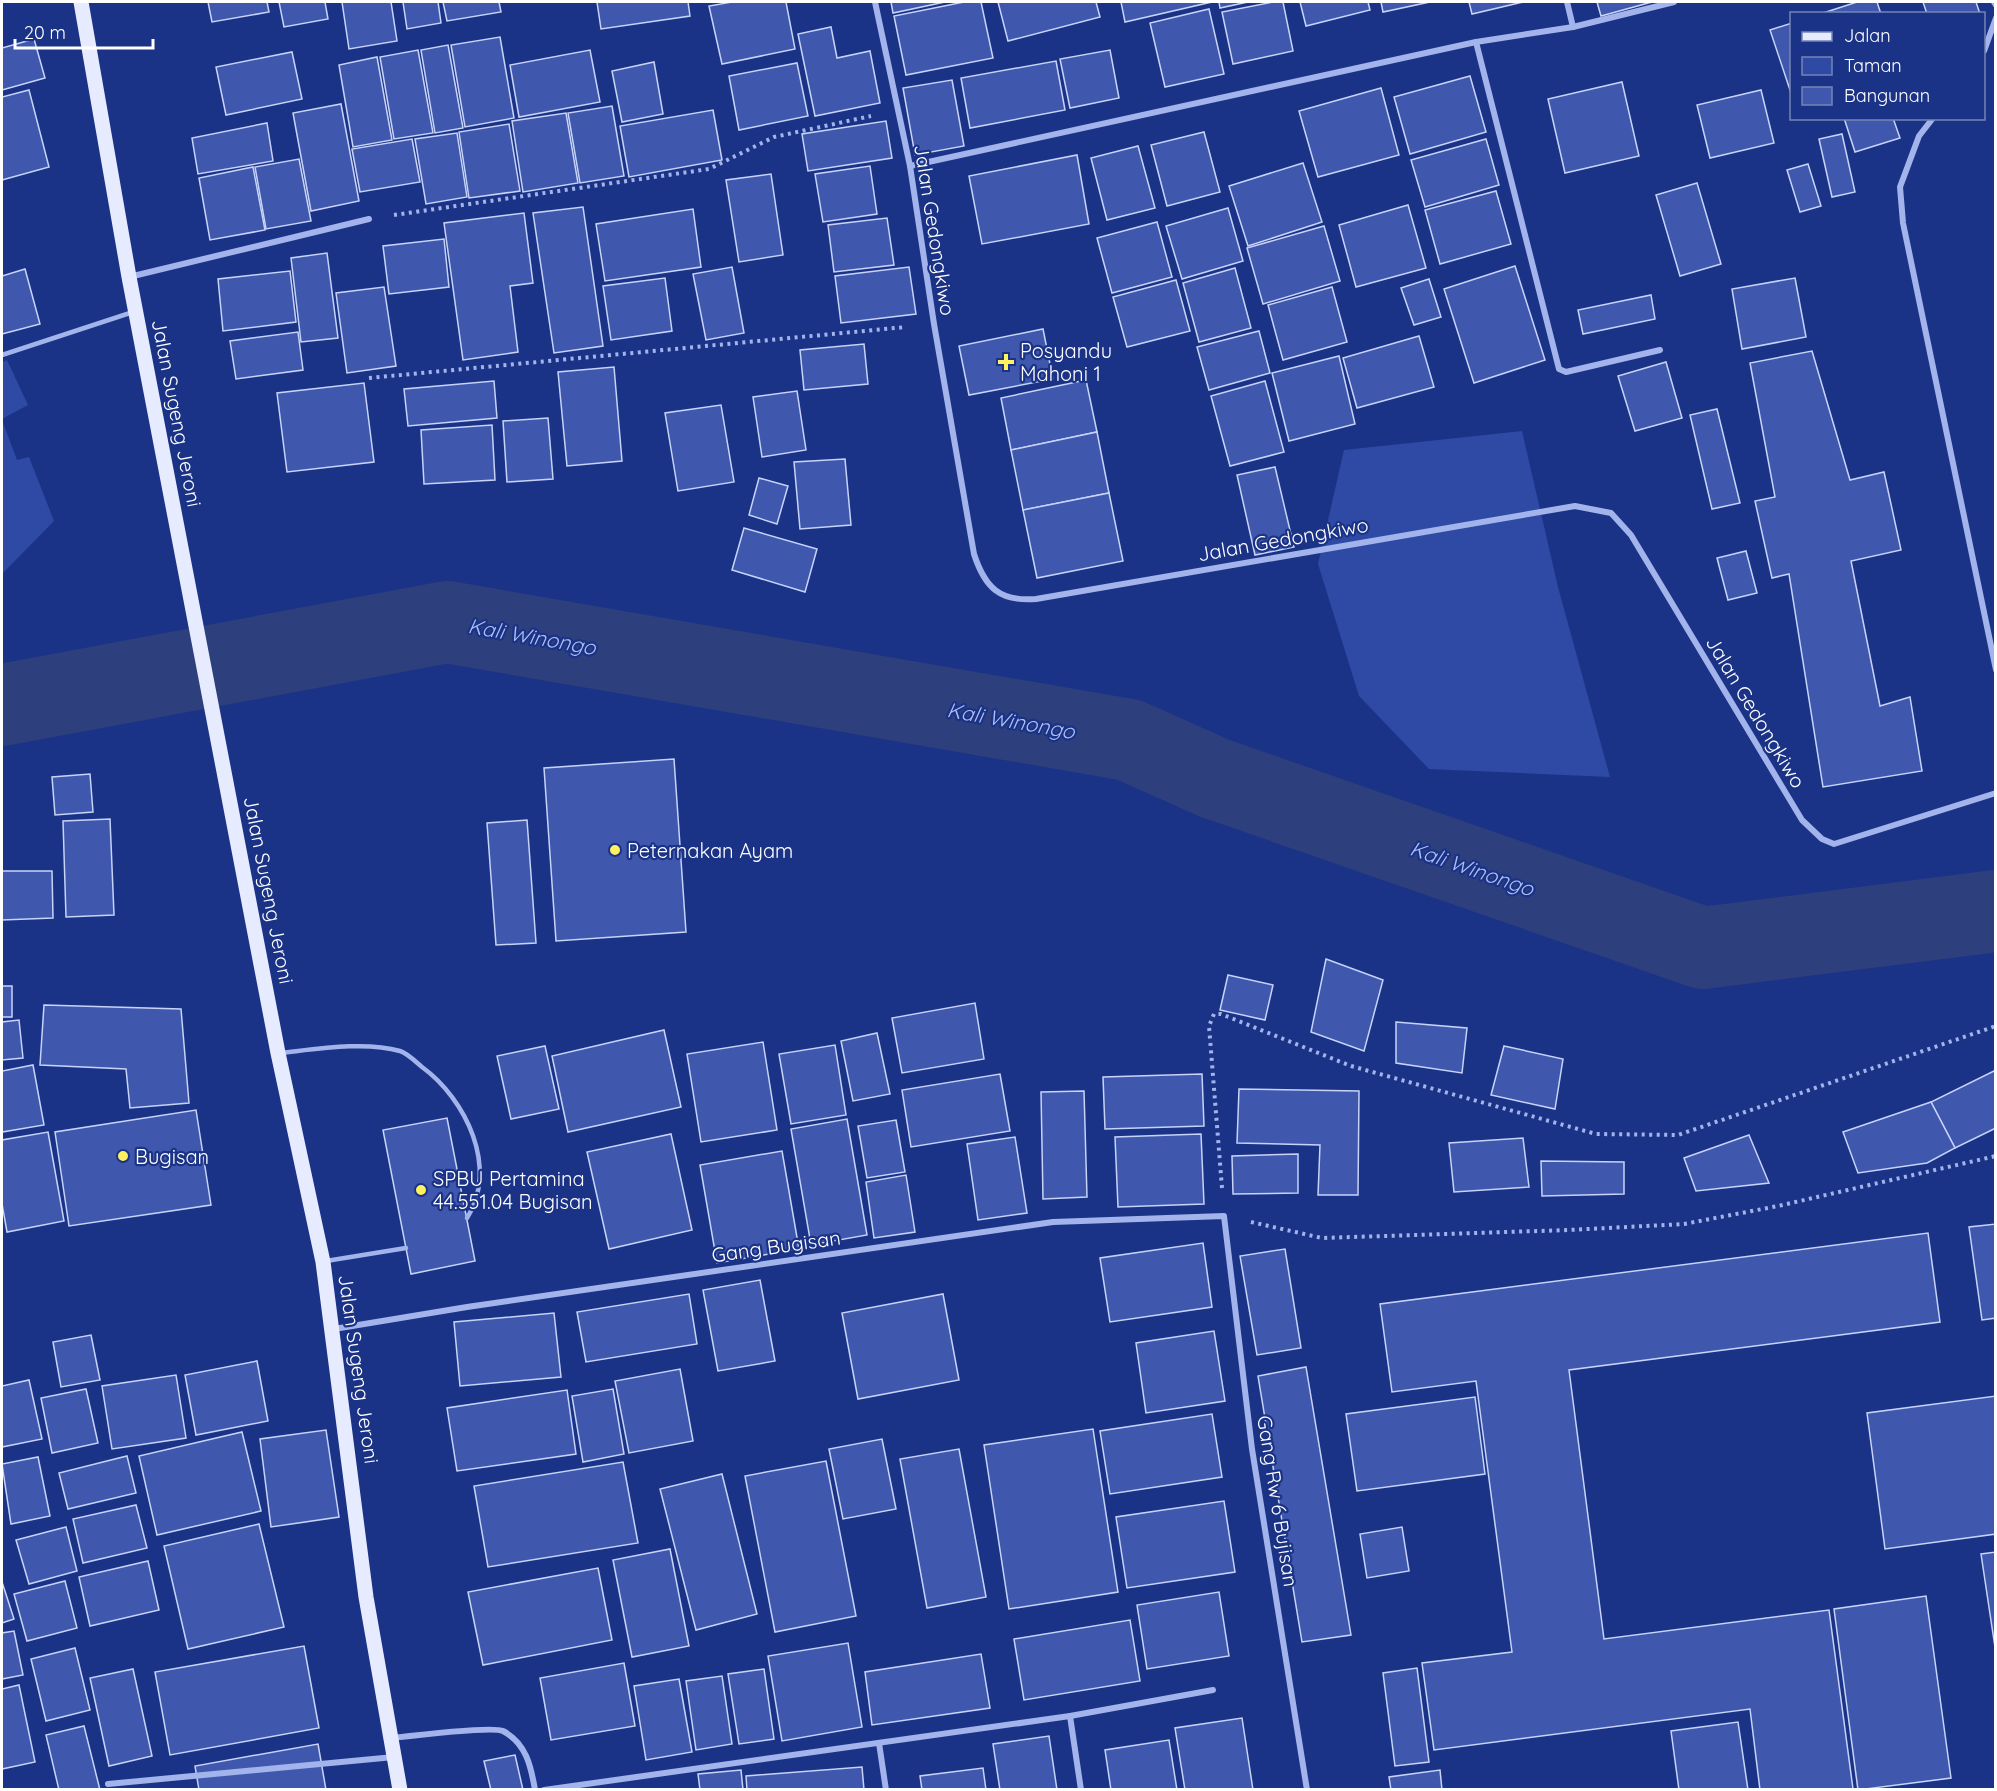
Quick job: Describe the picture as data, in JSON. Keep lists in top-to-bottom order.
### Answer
{
  "streets": {
    "main road": ["Jalan Sugeng Jeroni"],
    "street": ["Jalan Gedongkiwo", "Gang Bugisan", "Gang Rw 6 Bujisan"]
  },
  "crossings": [
    ["Jalan Sugeng Jeroni", "Gang Bugisan"],
    ["Gang Bugisan", "Gang Rw 6 Bujisan"]
  ],
  "water": ["Kali Winongo"],
  "places": {
    "health": ["Posyandu Mahoni 1"],
    "other": ["Peternakan Ayam", "Bugisan", "SPBU Pertamina 44.551.04 Bugisan"]
  },
  "legend": ["Jalan", "Taman", "Bangunan"],
  "scale_bar": "20 m"
}
